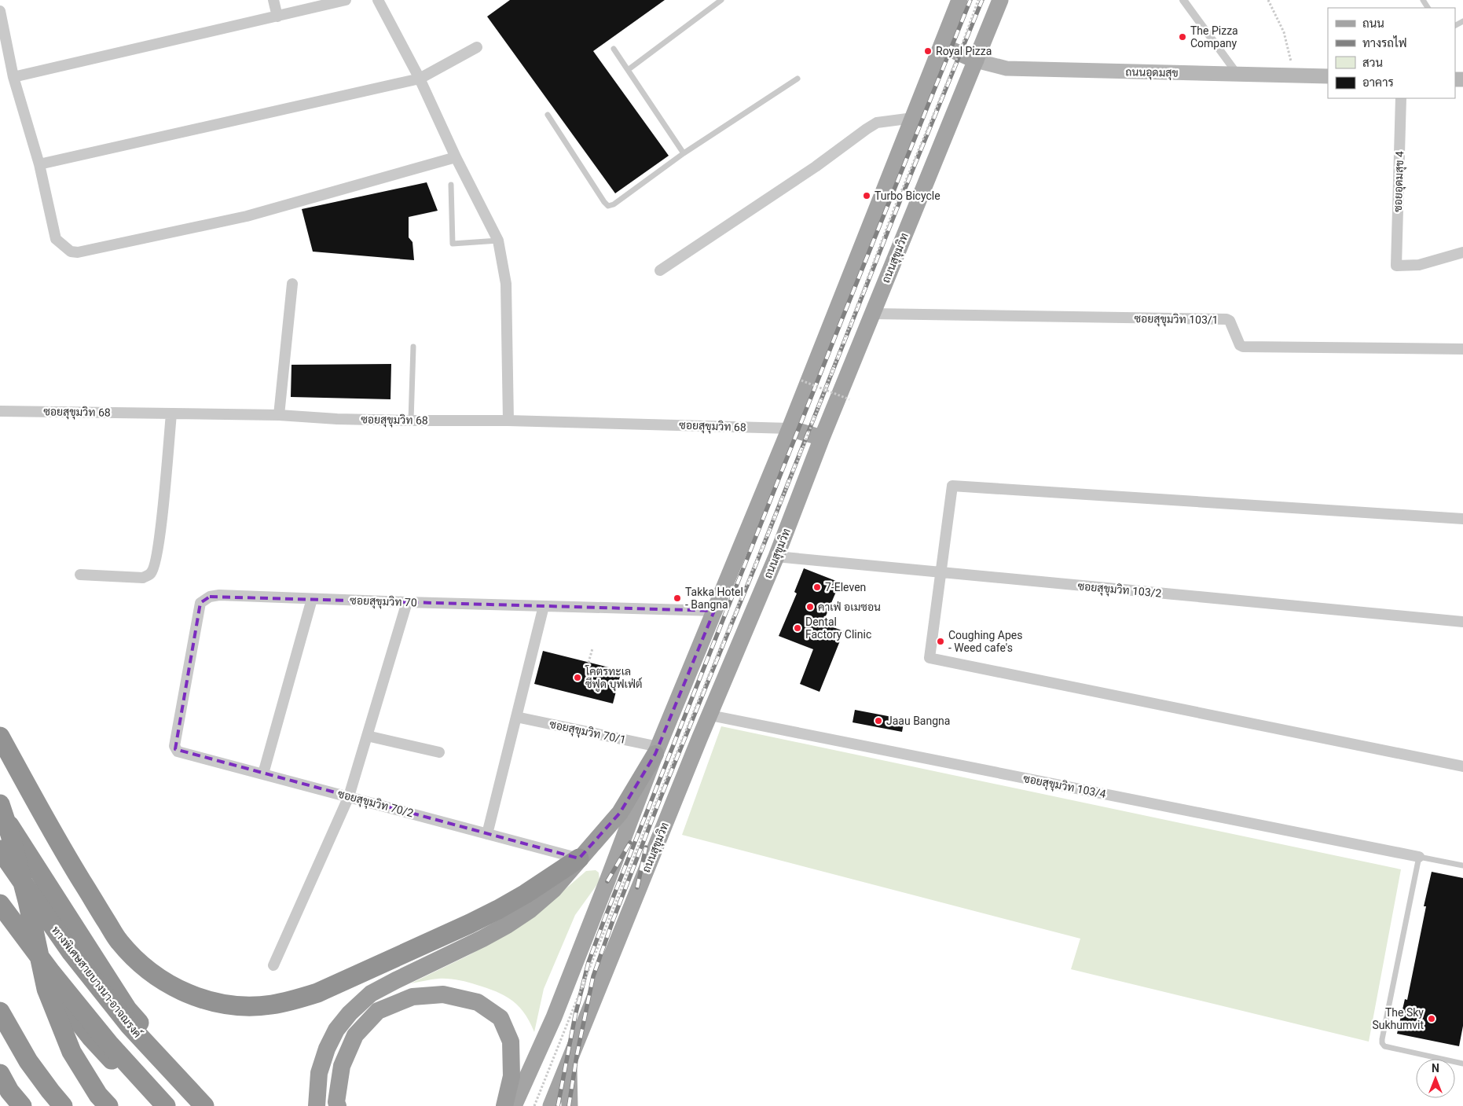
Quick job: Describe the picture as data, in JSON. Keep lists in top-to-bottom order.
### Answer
{
  "streets": {
    "highway": ["ทางพิเศษสายบางนา-อาจณรงค์"],
    "main road": ["ถนนอุดมสุข", "ถนนสุขุมวิท"],
    "street": [
      "ซอยอุดมสุข 4",
      "ซอยสุขุมวิท 103/1",
      "ซอยสุขุมวิท 68",
      "ซอยสุขุมวิท 103/2",
      "ซอยสุขุมวิท 70",
      "ซอยสุขุมวิท 70/1",
      "ซอยสุขุมวิท 103/4",
      "ซอยสุขุมวิท 70/2"
    ]
  },
  "crossings": [
    ["ถนนอุดมสุข", "ถนนสุขุมวิท"],
    ["ถนนสุขุมวิท", "ซอยสุขุมวิท 103/1"],
    ["ถนนสุขุมวิท", "ซอยสุขุมวิท 103/2"],
    ["ถนนสุขุมวิท", "ซอยสุขุมวิท 103/4"],
    ["ซอยสุขุมวิท 70", "ซอยสุขุมวิท 70/2"]
  ],
  "places": [
    "The Pizza Company",
    "Royal Pizza",
    "Turbo Bicycle",
    "7-Eleven",
    "Takka Hotel - Bangna",
    "คาเฟ่ อเมซอน",
    "Dental Factory Clinic",
    "Coughing Apes - Weed cafe's",
    "โคตรทะเล ซีฟูด บุฟเฟ่ต์",
    "Jaau Bangna",
    "The Sky Sukhumvit"
  ],
  "legend": [
    "ถนน",
    "ทางรถไฟ",
    "สวน",
    "อาคาร"
  ],
  "north": "top"
}
